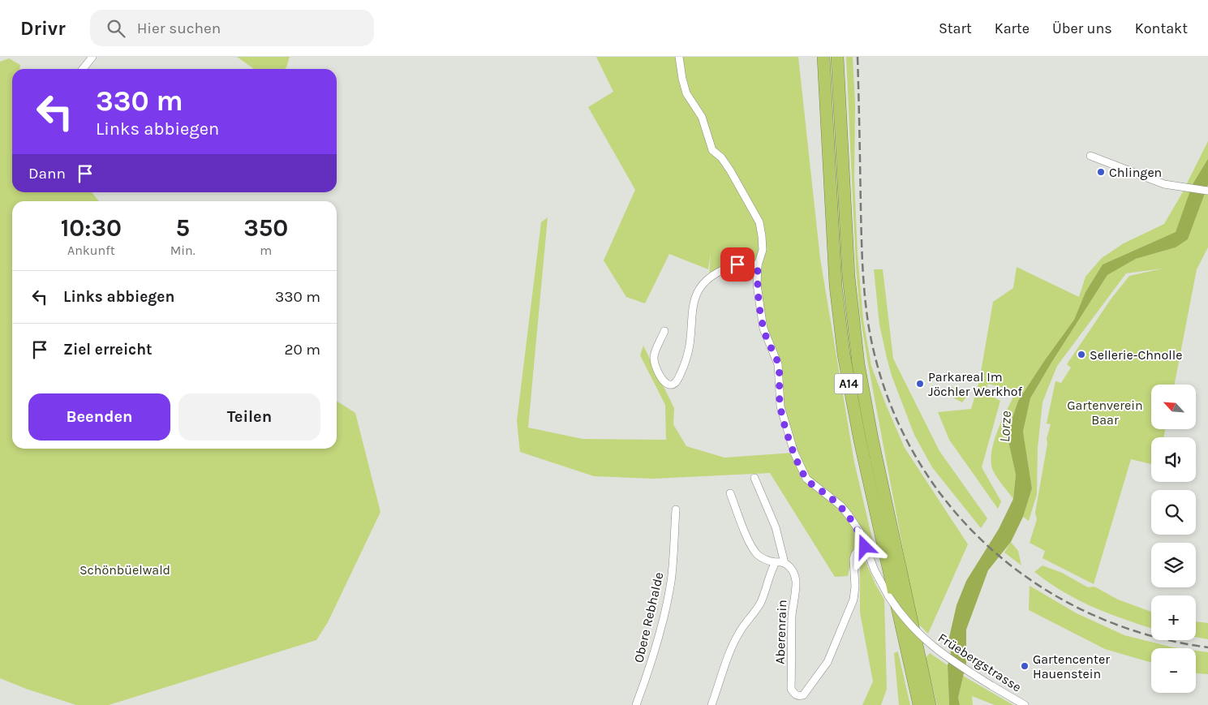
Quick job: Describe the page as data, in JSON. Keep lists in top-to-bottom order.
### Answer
{
  "streets": {
    "highway": ["A14"],
    "street": ["Obere Rebhalde", "Aberenrain", "Früebergstrasse"]
  },
  "crossings": [
    ["Aberenrain", "Früebergstrasse"]
  ],
  "water": ["Lorze"],
  "parks": ["Gartenverein Baar", "Schönbüelwald"],
  "places": [
    "Chlingen",
    "Sellerie-Chnolle",
    "Parkareal Im Jöchler Werkhof",
    "Gartencenter Hauenstein"
  ],
  "north": "top left",
  "page": {
    "header": "Drivr",
    "search": "Hier suchen",
    "nav": [
      "Start",
      "Karte",
      "Über uns",
      "Kontakt"
    ],
    "turn": ["330 m", "Links abbiegen"],
    "then": "Dann",
    "eta": [
      "10:30",
      "Ankunft",
      "5",
      "Min.",
      "350",
      "m"
    ],
    "list": [
      {
        "name": "Links abbiegen",
        "value": "330 m"
      },
      {
        "name": "Ziel erreicht",
        "value": "20 m"
      }
    ],
    "map_buttons": ["+", "−"],
    "buttons": ["Beenden", "Teilen"]
  }
}
